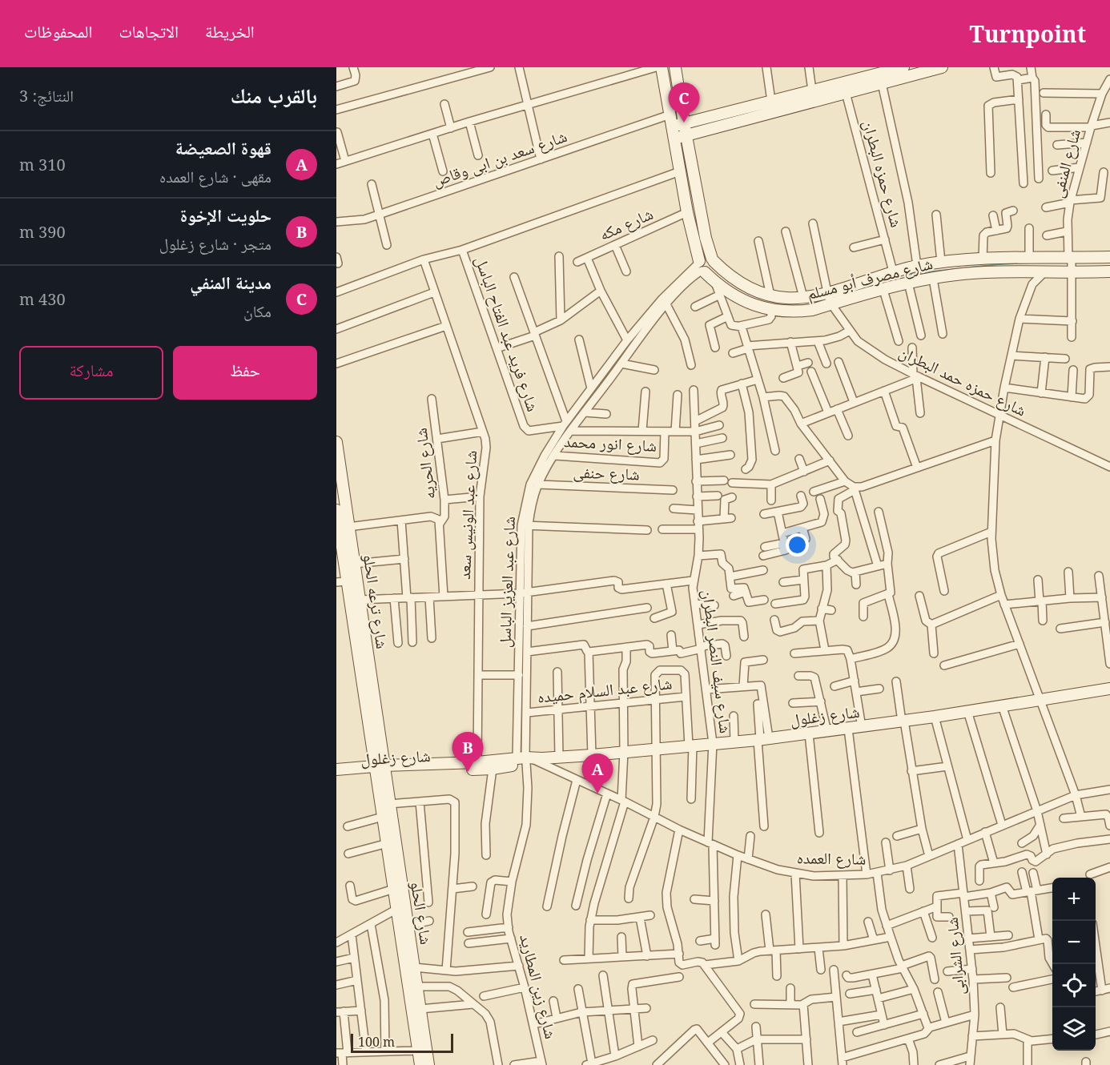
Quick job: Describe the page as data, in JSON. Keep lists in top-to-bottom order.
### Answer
{
  "streets": {
    "street": [
      "شارع سعد بن ابى وقاص",
      "شارع المنفى",
      "شارع حمزه البطران",
      "شارع مكه",
      "شارع مصرف أبو مسلم",
      "شارع فريد عبد الفتاح الباسل",
      "شارع حمزه حمد البطران",
      "شارع انور محمد",
      "شارع الحريه",
      "شارع حنفى",
      "شارع عبد الونيس سعد",
      "شارع عبد العزيز الباسل",
      "شارع ترعه الحلو",
      "شارع سيف النصر البطران",
      "شارع عبد السلام حميده",
      "شارع زغلول",
      "شارع العمده",
      "شارع الحلو",
      "شارع الشرابى",
      "شارع زين المطاريد"
    ]
  },
  "crossings": [
    ["شارع المنفى", "شارع مصرف أبو مسلم"],
    ["شارع حمزه البطران", "شارع مصرف أبو مسلم"],
    ["شارع مصرف أبو مسلم", "شارع حمزه حمد البطران"],
    ["شارع مصرف أبو مسلم", "شارع عبد العزيز الباسل"],
    ["شارع فريد عبد الفتاح الباسل", "شارع عبد العزيز الباسل"],
    ["شارع انور محمد", "شارع عبد العزيز الباسل"],
    ["شارع حنفى", "شارع عبد العزيز الباسل"],
    ["شارع عبد الونيس سعد", "شارع زغلول"],
    ["شارع عبد العزيز الباسل", "شارع عبد السلام حميده"],
    ["شارع عبد العزيز الباسل", "شارع زغلول"],
    ["شارع عبد العزيز الباسل", "شارع العمده"],
    ["شارع عبد العزيز الباسل", "شارع زين المطاريد"],
    ["شارع ترعه الحلو", "شارع زغلول"],
    ["شارع ترعه الحلو", "شارع الحلو"],
    ["شارع سيف النصر البطران", "شارع زغلول"],
    ["شارع سيف النصر البطران", "شارع العمده"],
    ["شارع زغلول", "شارع العمده"],
    ["شارع زغلول", "شارع الحلو"],
    ["شارع زغلول", "شارع زين المطاريد"],
    ["شارع العمده", "شارع الشرابى"],
    ["شارع العمده", "شارع زين المطاريد"]
  ],
  "scale_bar": "100 m",
  "page": {
    "header": "Turnpoint",
    "nav": ["الخريطة", "الاتجاهات", "المحفوظات"],
    "heading": ["بالقرب منك", "النتائج: 3"],
    "pins": ["C", "B", "A"],
    "list": [
      {
        "mark": "A",
        "name": "قهوة الصعيضة",
        "note": "مقهى · شارع العمده",
        "value": "310 m"
      },
      {
        "mark": "B",
        "name": "حلويت الإخوة",
        "note": "متجر · شارع زغلول",
        "value": "390 m"
      },
      {
        "mark": "C",
        "name": "مدينة المنفي",
        "note": "مكان",
        "value": "430 m"
      }
    ],
    "buttons": ["حفظ", "مشاركة"],
    "map_buttons": ["+", "−"],
    "scale": "100 m"
  }
}
